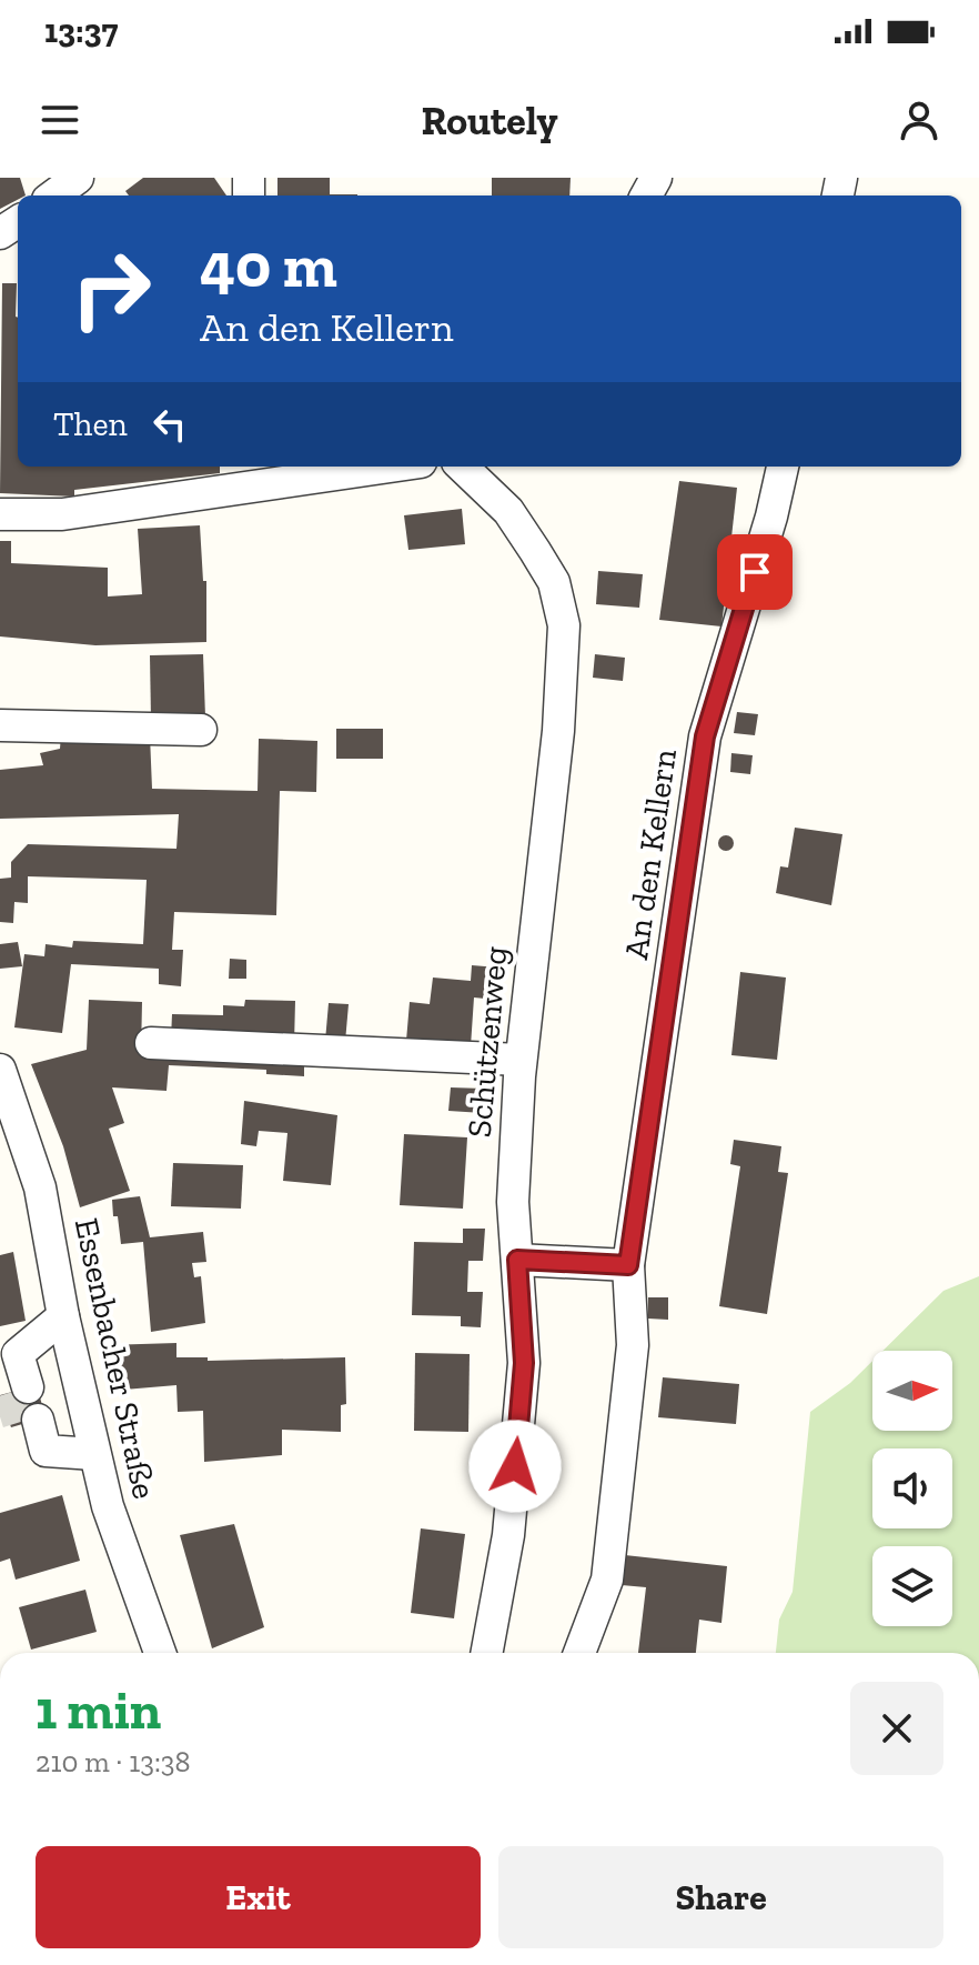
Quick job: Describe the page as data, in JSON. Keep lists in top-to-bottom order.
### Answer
{
  "streets": {
    "street": ["An den Kellern", "Schützenweg", "Essenbacher Straße"]
  },
  "north": "right",
  "page": {
    "status": "13:37",
    "header": "Routely",
    "turn": ["40 m", "An den Kellern"],
    "then": "Then",
    "heading": ["1 min", "210 m · 13:38"],
    "buttons": ["Exit", "Share"]
  }
}
